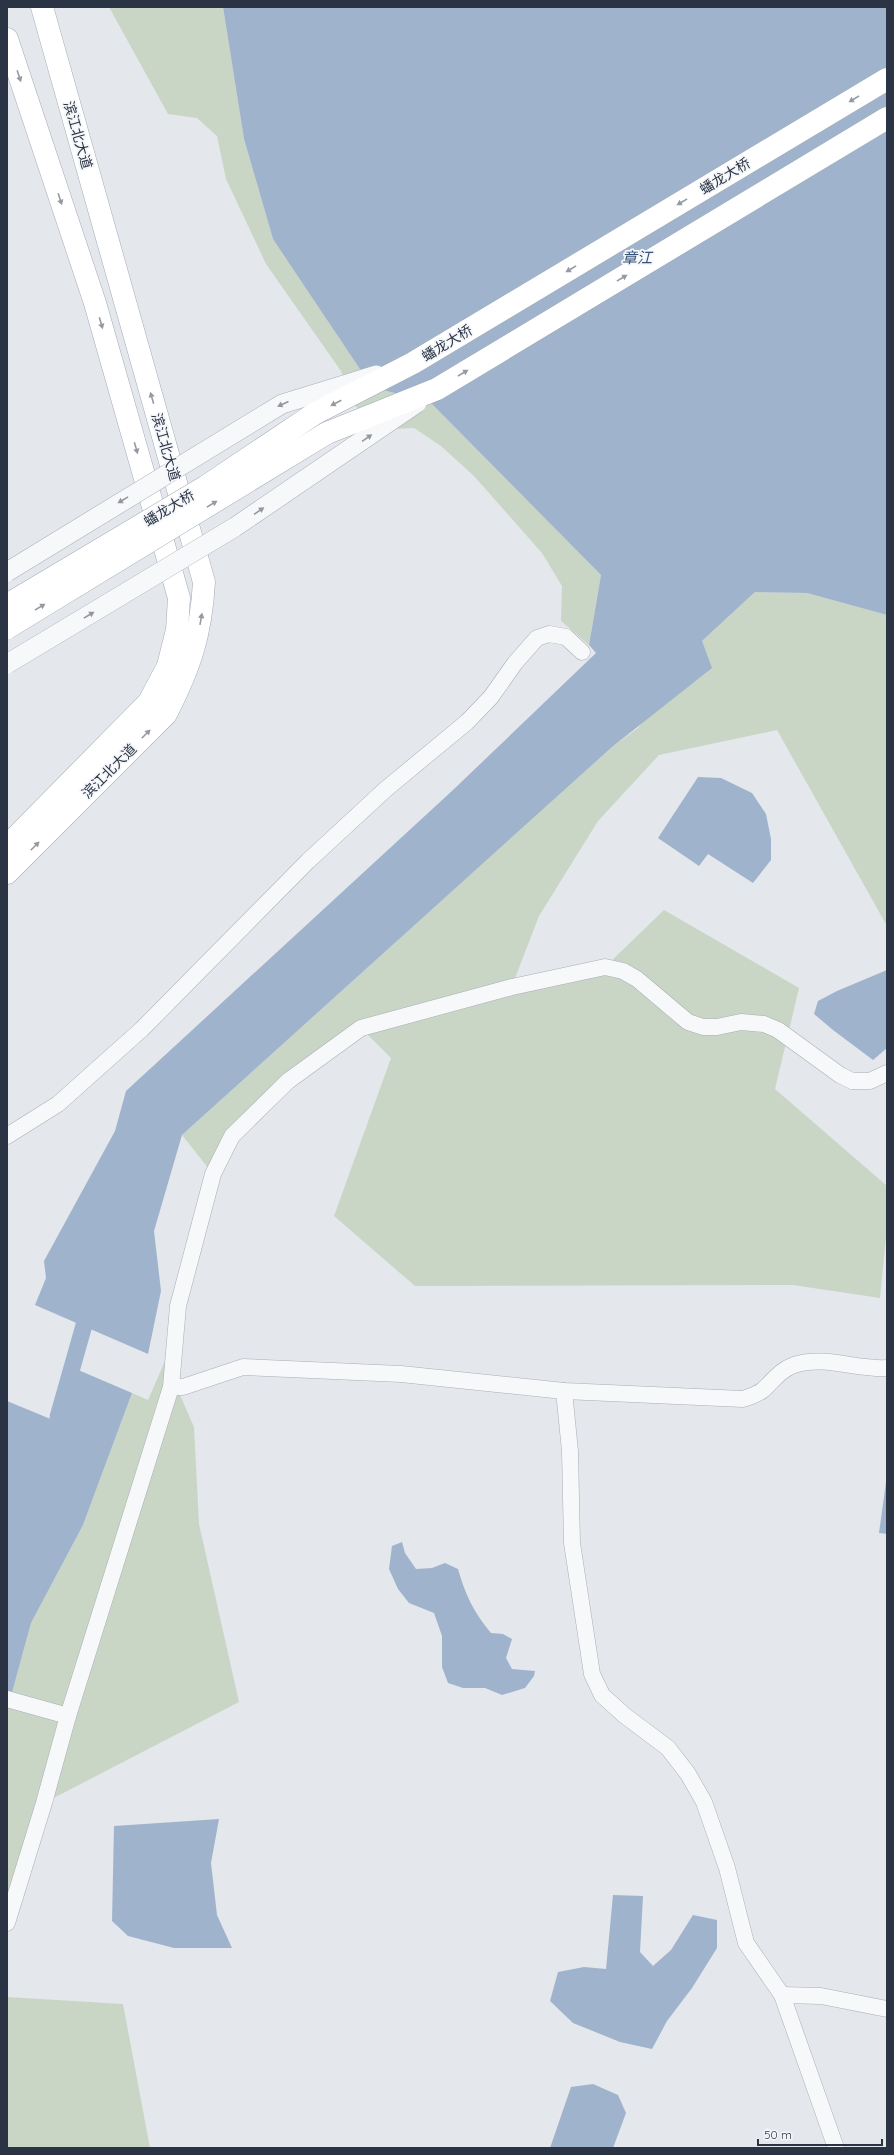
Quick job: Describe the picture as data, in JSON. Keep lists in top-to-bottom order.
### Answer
{
  "streets": {
    "main road": ["滨江北大道", "蟠龙大桥"]
  },
  "water": ["章江"],
  "scale_bar": "50 m"
}
